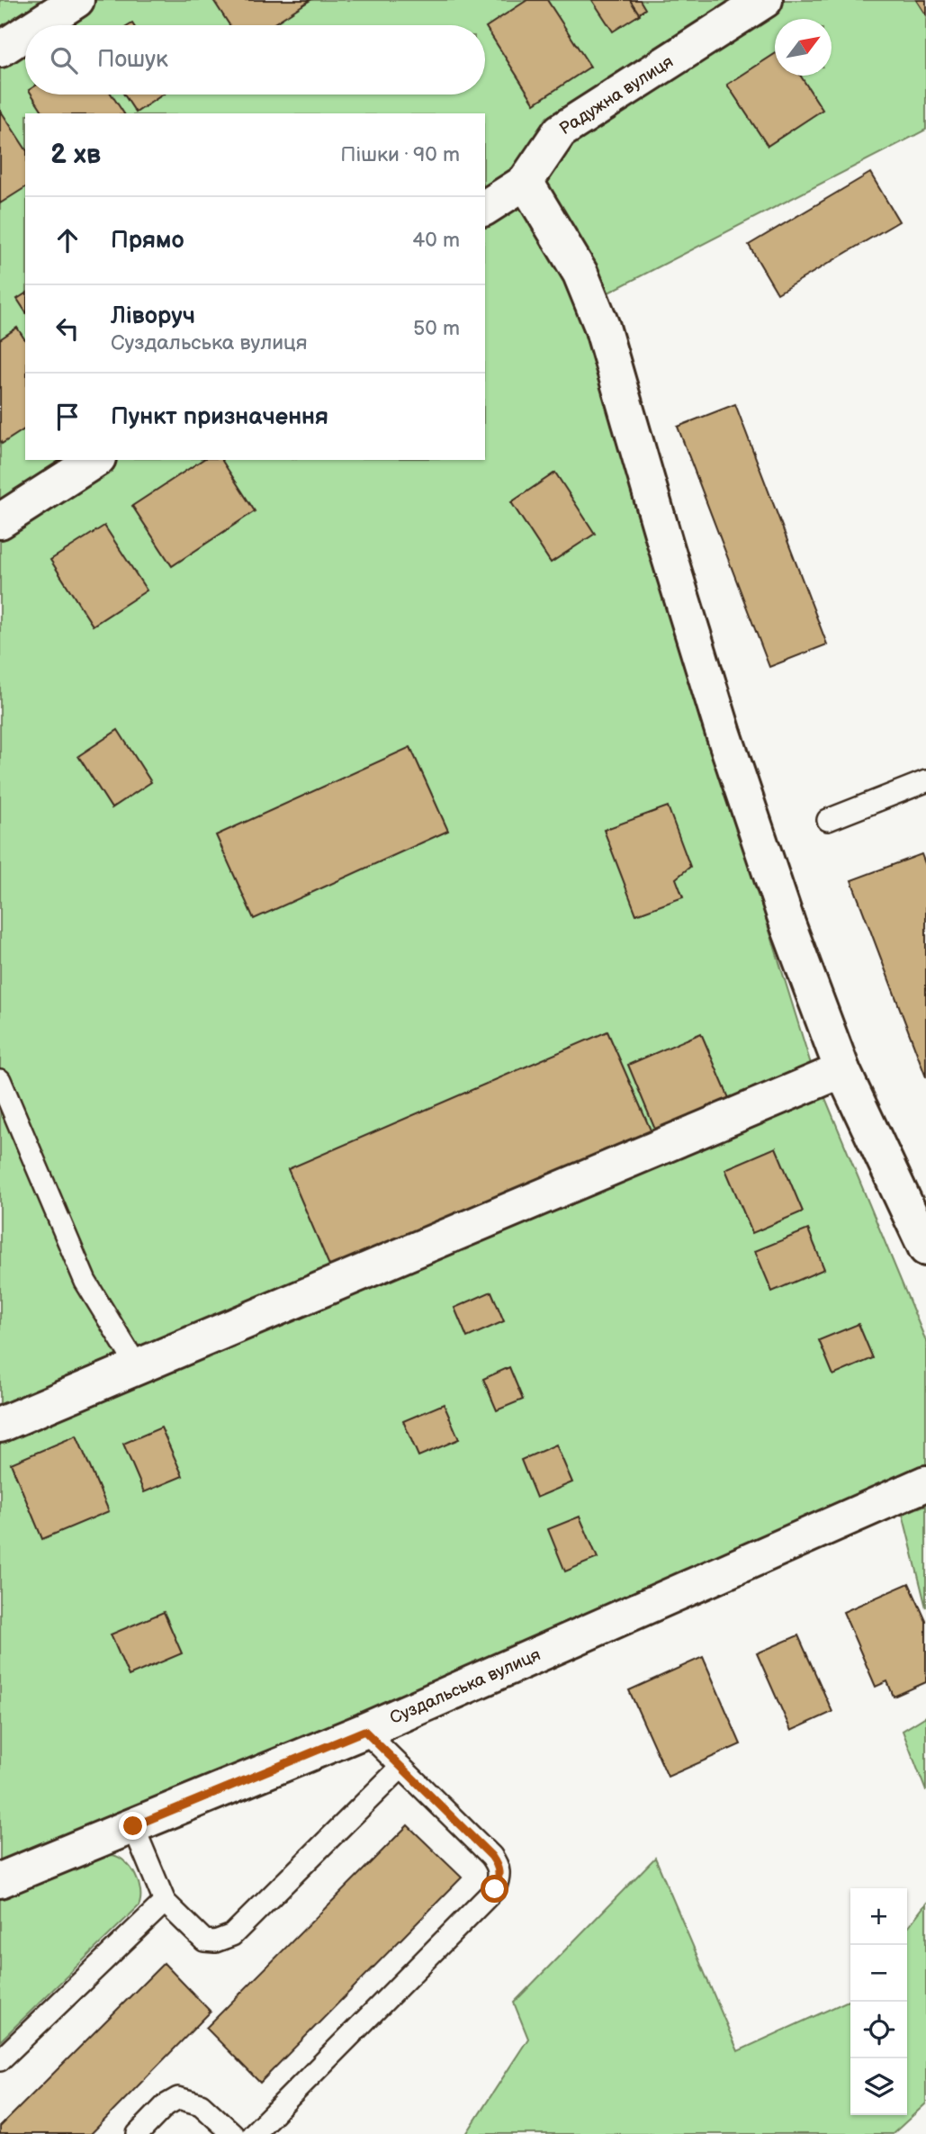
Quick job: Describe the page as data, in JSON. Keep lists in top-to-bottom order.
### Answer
{
  "streets": {
    "street": ["Радужна вулиця", "Суздальська вулиця"]
  },
  "north": "top right",
  "page": {
    "search": "Пошук",
    "heading": ["2 хв", "Пішки · 90 m"],
    "list": [
      ["Прямо", "40 m"],
      ["Ліворуч", "Суздальська вулиця", "50 m"],
      "Пункт призначення"
    ],
    "map_buttons": ["+", "−"]
  }
}
